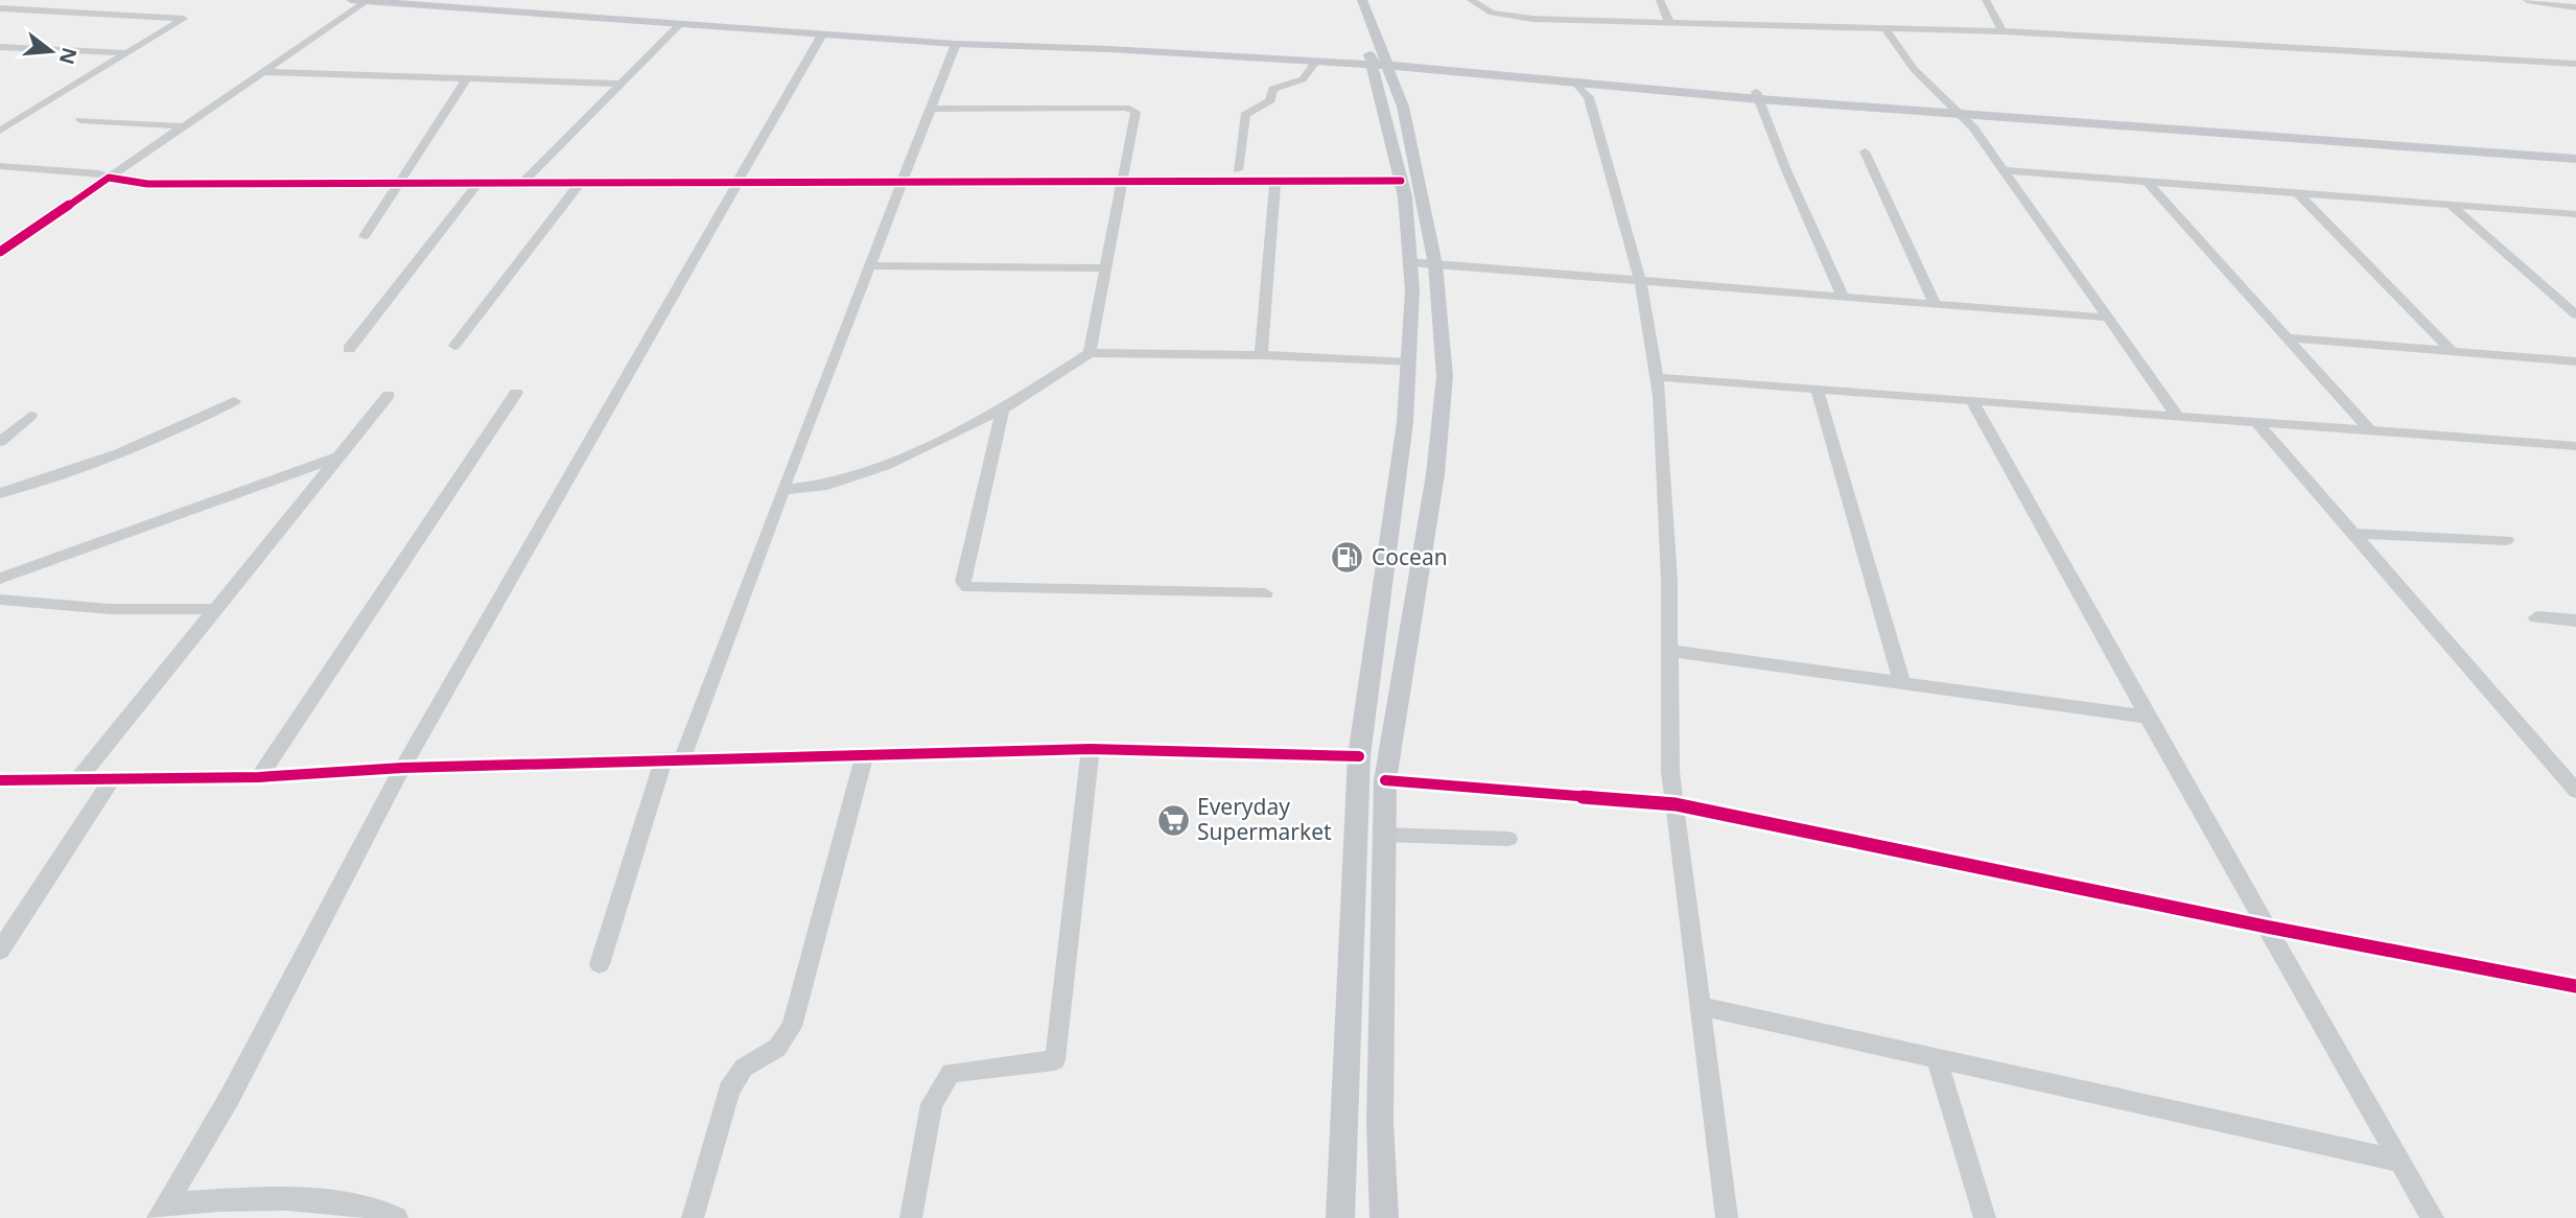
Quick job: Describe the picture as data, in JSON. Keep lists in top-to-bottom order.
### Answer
{
  "places": {
    "fuel station": ["Cocean"],
    "supermarket": ["Everyday Supermarket"]
  },
  "north": "right"
}
